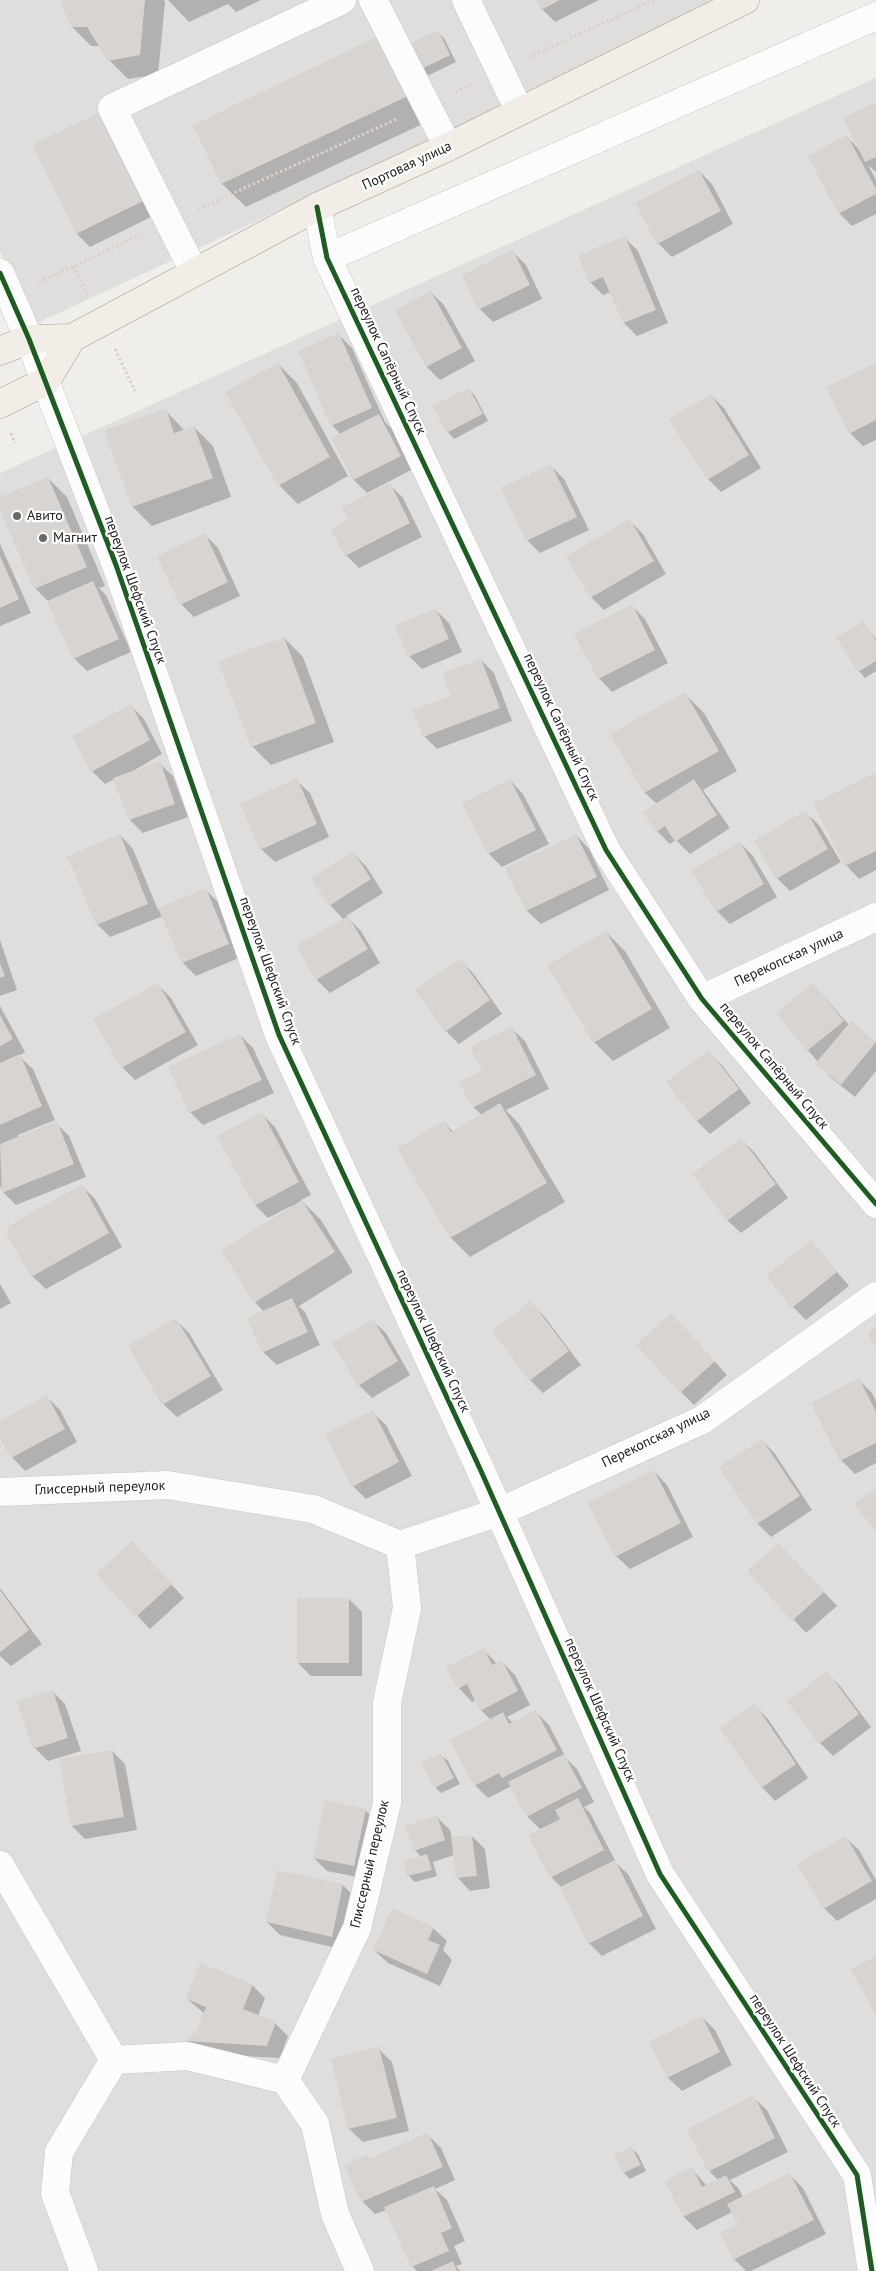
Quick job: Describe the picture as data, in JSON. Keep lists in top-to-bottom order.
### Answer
{
  "streets": {
    "main road": ["Портовая улица"],
    "street": [
      "переулок Сапёрный Спуск",
      "переулок Шефский Спуск",
      "Перекопская улица",
      "Глиссерный переулок"
    ]
  },
  "crossings": [
    ["Портовая улица", "переулок Сапёрный Спуск"],
    ["Портовая улица", "переулок Шефский Спуск"],
    ["переулок Сапёрный Спуск", "Перекопская улица"],
    ["переулок Шефский Спуск", "Перекопская улица"]
  ],
  "places": ["Авито", "Магнит"]
}
